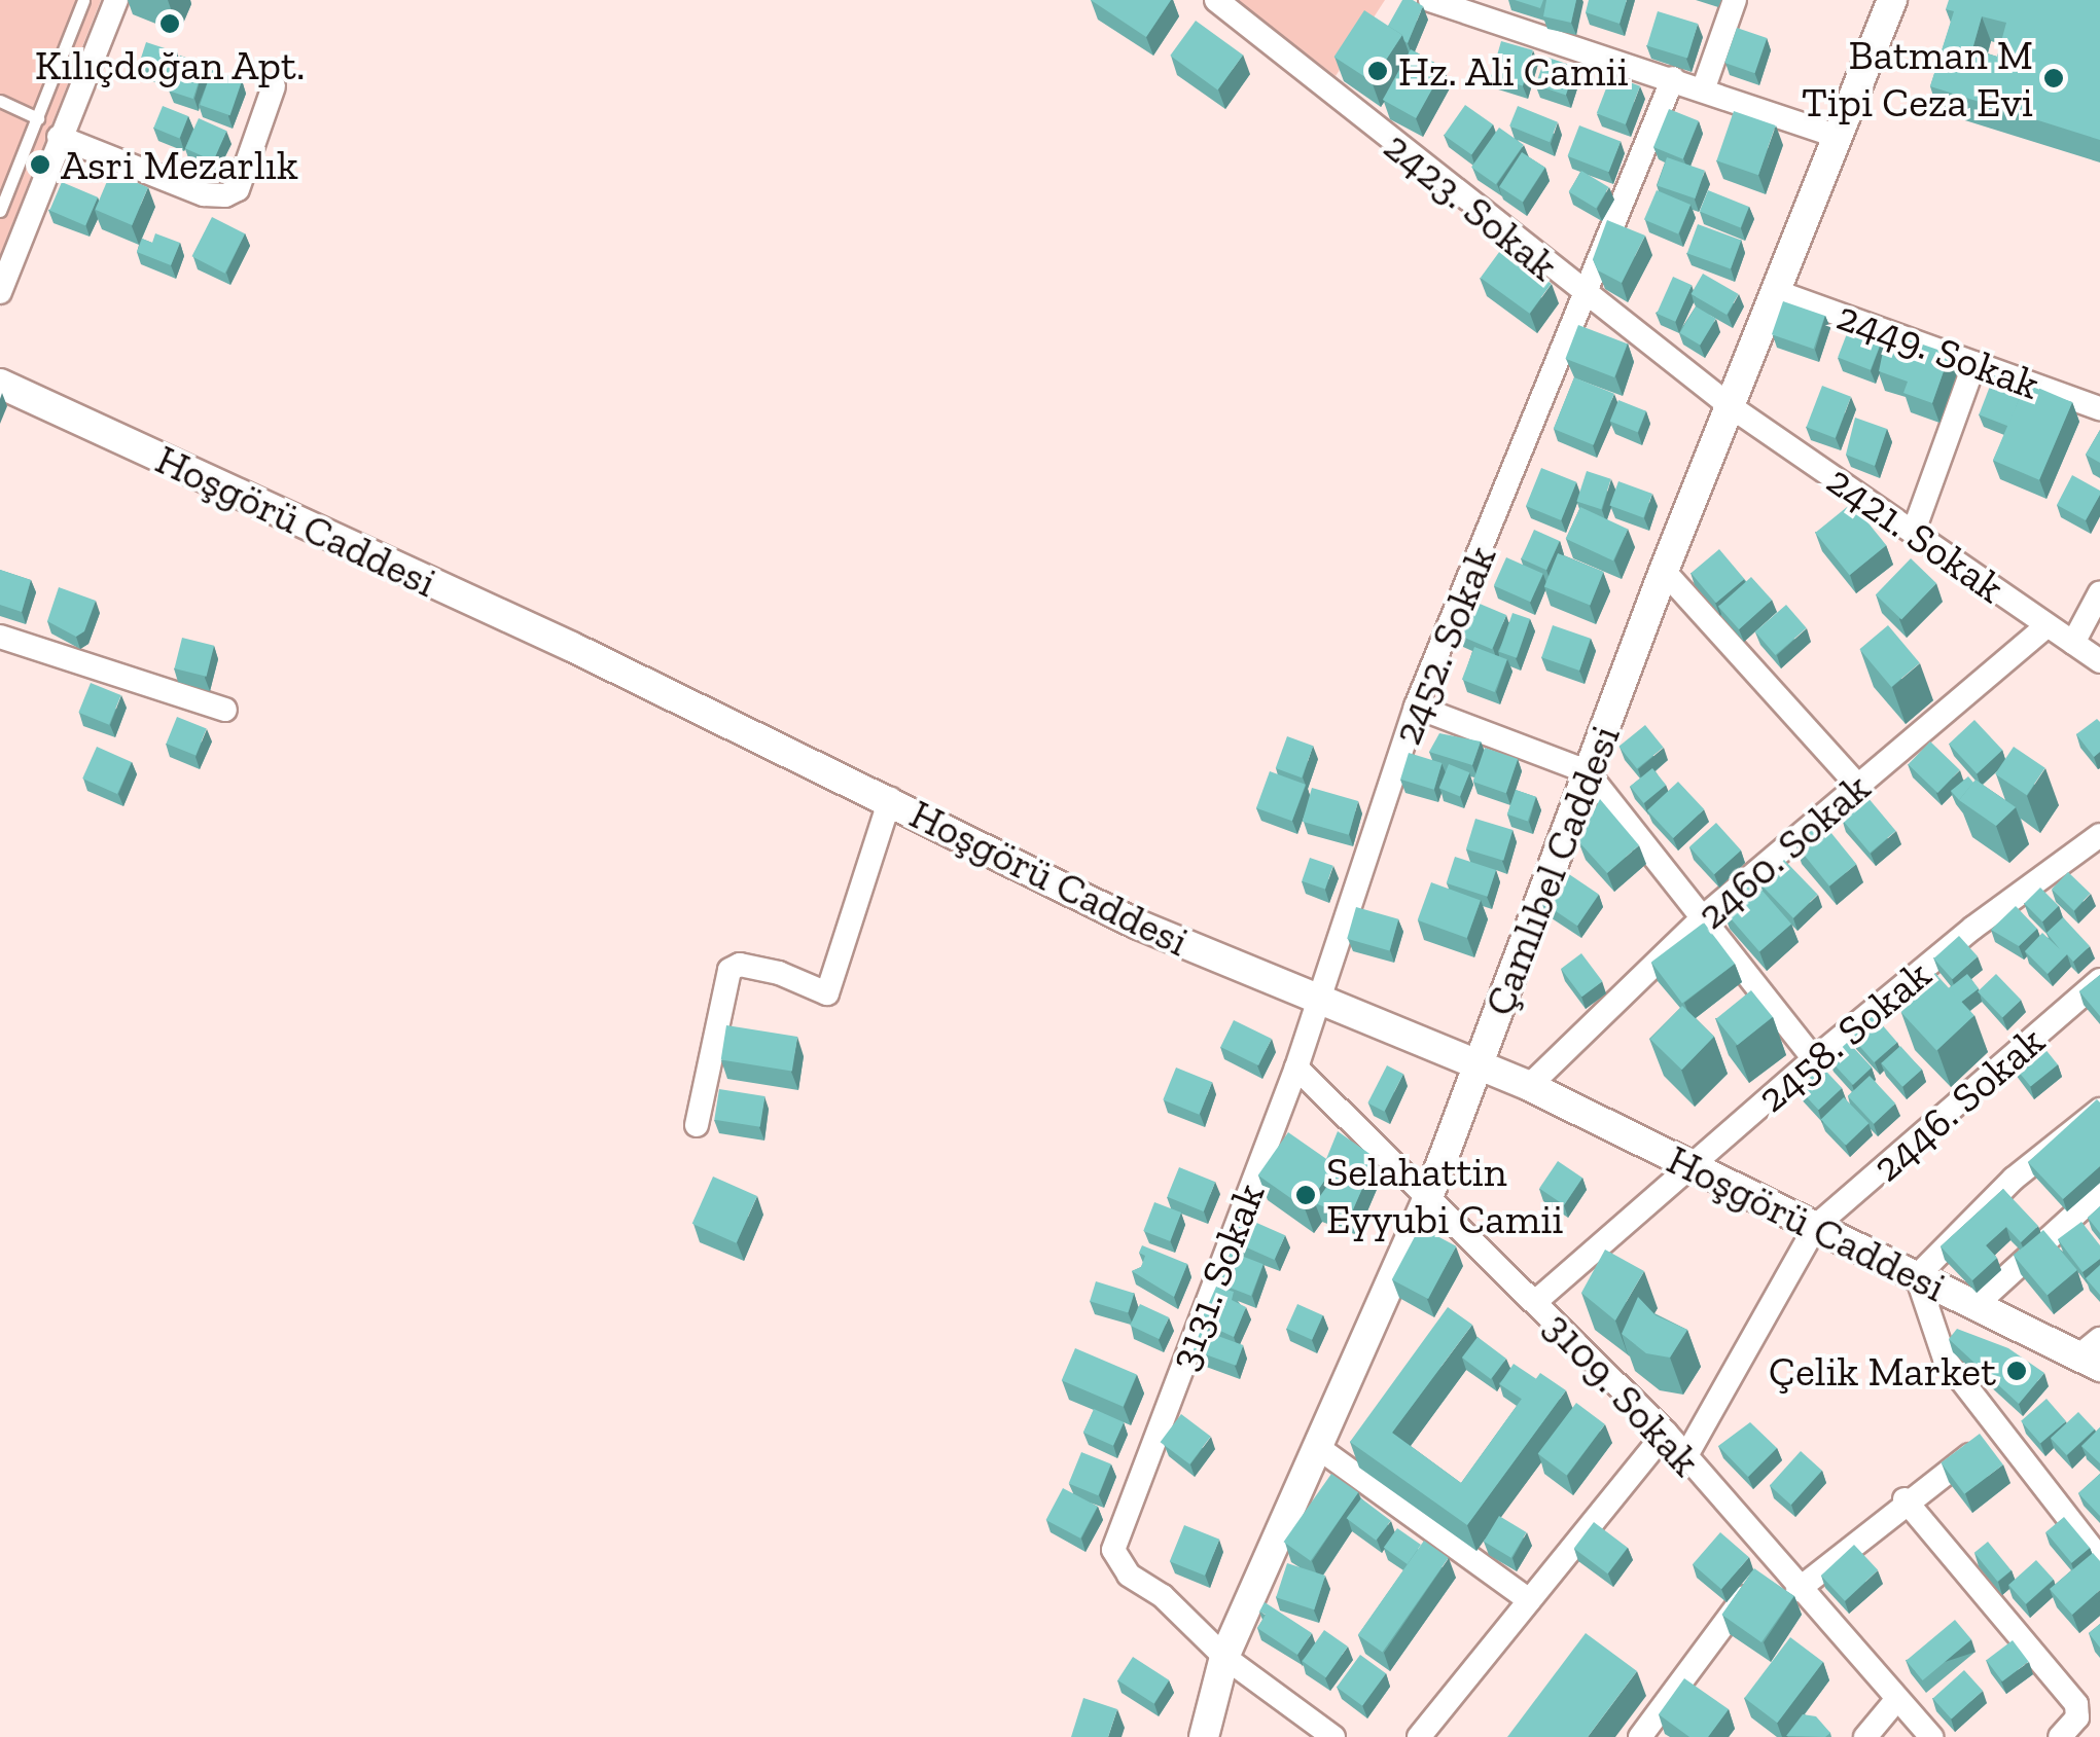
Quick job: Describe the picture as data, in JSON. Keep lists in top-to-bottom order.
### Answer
{
  "streets": {
    "street": [
      "2423. Sokak",
      "2449. Sokak",
      "Hoşgörü Caddesi",
      "2421. Sokak",
      "2452. Sokak",
      "2460. Sokak",
      "Çamlıbel Caddesi",
      "2458. Sokak",
      "2446. Sokak",
      "3131. Sokak",
      "3109. Sokak"
    ]
  },
  "crossings": [
    ["2423. Sokak", "2421. Sokak"],
    ["2423. Sokak", "2452. Sokak"],
    ["2423. Sokak", "Çamlıbel Caddesi"],
    ["2449. Sokak", "Çamlıbel Caddesi"],
    ["Hoşgörü Caddesi", "2452. Sokak"],
    ["Hoşgörü Caddesi", "2460. Sokak"],
    ["Hoşgörü Caddesi", "Çamlıbel Caddesi"],
    ["Hoşgörü Caddesi", "2458. Sokak"],
    ["Hoşgörü Caddesi", "2446. Sokak"],
    ["Hoşgörü Caddesi", "3131. Sokak"],
    ["2421. Sokak", "2460. Sokak"],
    ["2421. Sokak", "Çamlıbel Caddesi"],
    ["2452. Sokak", "3131. Sokak"],
    ["Çamlıbel Caddesi", "3131. Sokak"],
    ["Çamlıbel Caddesi", "3109. Sokak"],
    ["2458. Sokak", "3109. Sokak"],
    ["2446. Sokak", "3109. Sokak"],
    ["3131. Sokak", "3109. Sokak"]
  ],
  "places": [
    "Kılıçdoğan Apt.",
    "Hz. Ali Camii",
    "Batman M Tipi Ceza Evi",
    "Asri Mezarlık",
    "Selahattin Eyyubi Camii",
    "Çelik Market"
  ]
}
